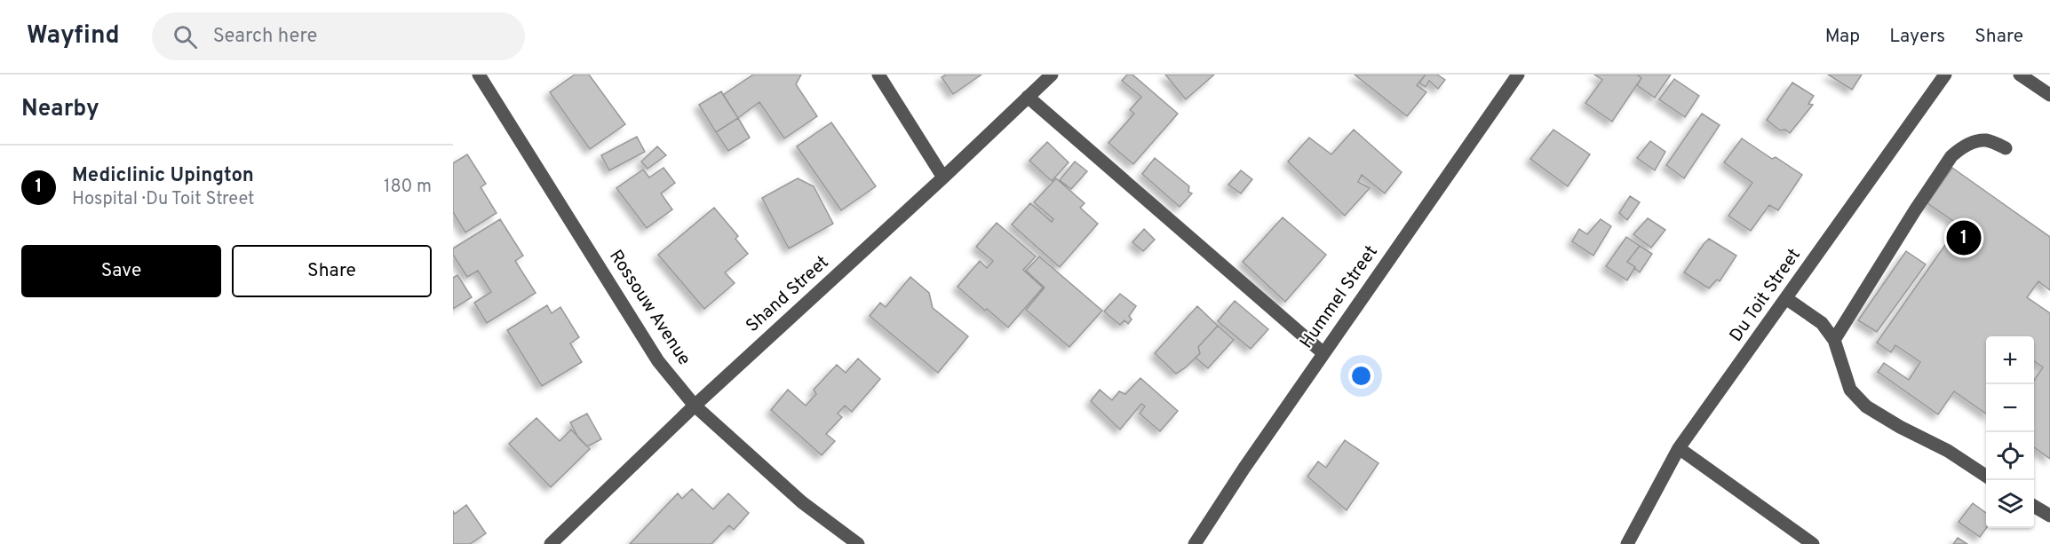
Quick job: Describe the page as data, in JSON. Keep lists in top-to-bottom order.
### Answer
{
  "streets": {
    "street": [
      "Shand Street",
      "Du Toit Street",
      "Hummel Street",
      "Rossouw Avenue"
    ]
  },
  "crossings": [
    ["Shand Street", "Rossouw Avenue"]
  ],
  "page": {
    "header": "Wayfind",
    "search": "Search here",
    "nav": ["Map", "Layers", "Share"],
    "heading": "Nearby",
    "list": [
      {
        "mark": "1",
        "name": "Mediclinic Upington",
        "note": "Hospital · Du Toit Street",
        "value": "180 m"
      }
    ],
    "pins": "1",
    "buttons": ["Save", "Share"],
    "map_buttons": ["+", "−"]
  }
}
